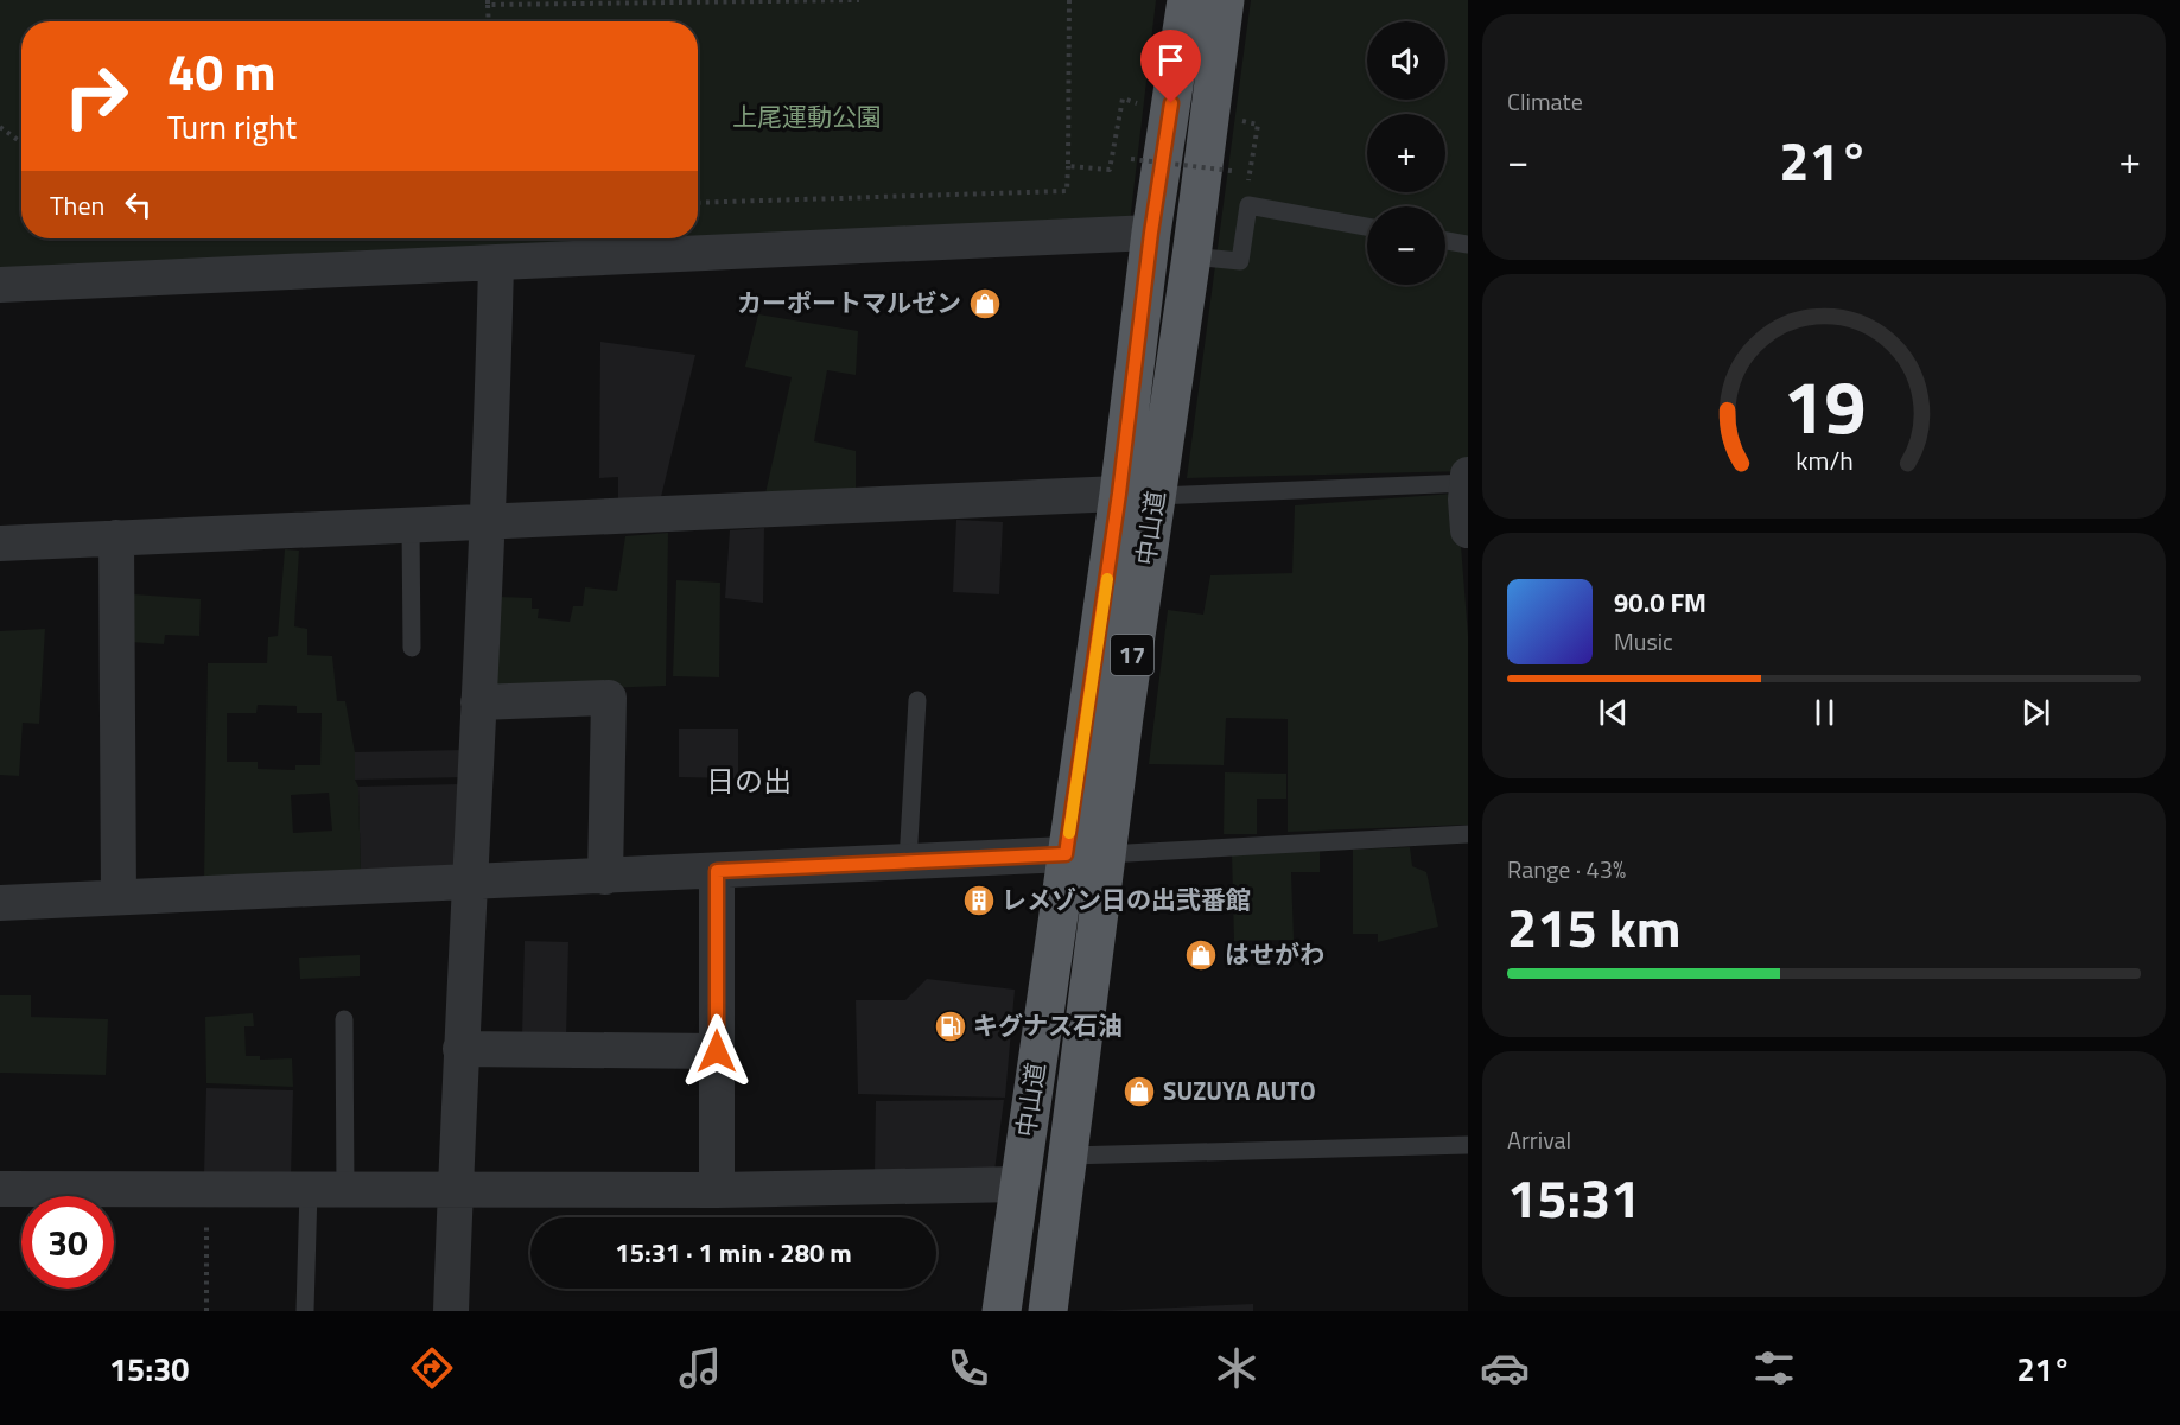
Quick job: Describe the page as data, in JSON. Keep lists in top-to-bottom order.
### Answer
{
  "streets": {
    "highway": ["中山道", "17"]
  },
  "districts": ["日の出"],
  "parks": ["上尾運動公園"],
  "places": {
    "shop": ["カーポートマルゼン", "はせがわ", "SUZUYA AUTO"],
    "building": ["レメゾン日の出弐番館"],
    "fuel station": ["キグナス石油"]
  },
  "page": {
    "tile": [
      "Climate",
      ["Range · 43%", "215 km"],
      ["Arrival", "15:31"]
    ],
    "map_buttons": ["+", "−"],
    "turn": ["40 m", "Turn right"],
    "heat": ["−", "21°", "+"],
    "then": "Then",
    "song": ["90.0 FM", "Music"],
    "limit": "30",
    "trip": "15:31 · 1 min · 280 m",
    "tabs": ["15:30", "21°"],
    "gauge": ["19", "km/h"]
  }
}
